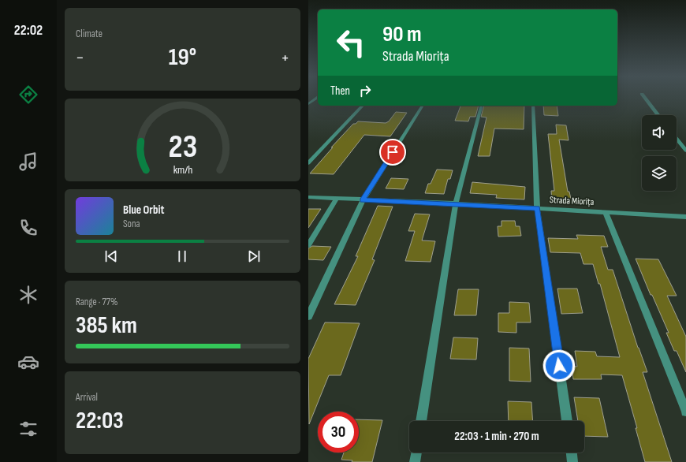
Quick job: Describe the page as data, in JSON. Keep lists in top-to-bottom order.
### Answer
{
  "streets": {
    "street": ["Strada Miorița"]
  },
  "page": {
    "tabs": "22:02",
    "tile": [
      "Climate",
      ["Range · 77%", "385 km"],
      ["Arrival", "22:03"]
    ],
    "turn": ["90 m", "Strada Miorița"],
    "heat": ["−", "19°", "+"],
    "then": "Then",
    "song": ["Blue Orbit", "Sona"],
    "limit": "30",
    "trip": "22:03 · 1 min · 270 m",
    "gauge": ["23", "km/h"]
  }
}
